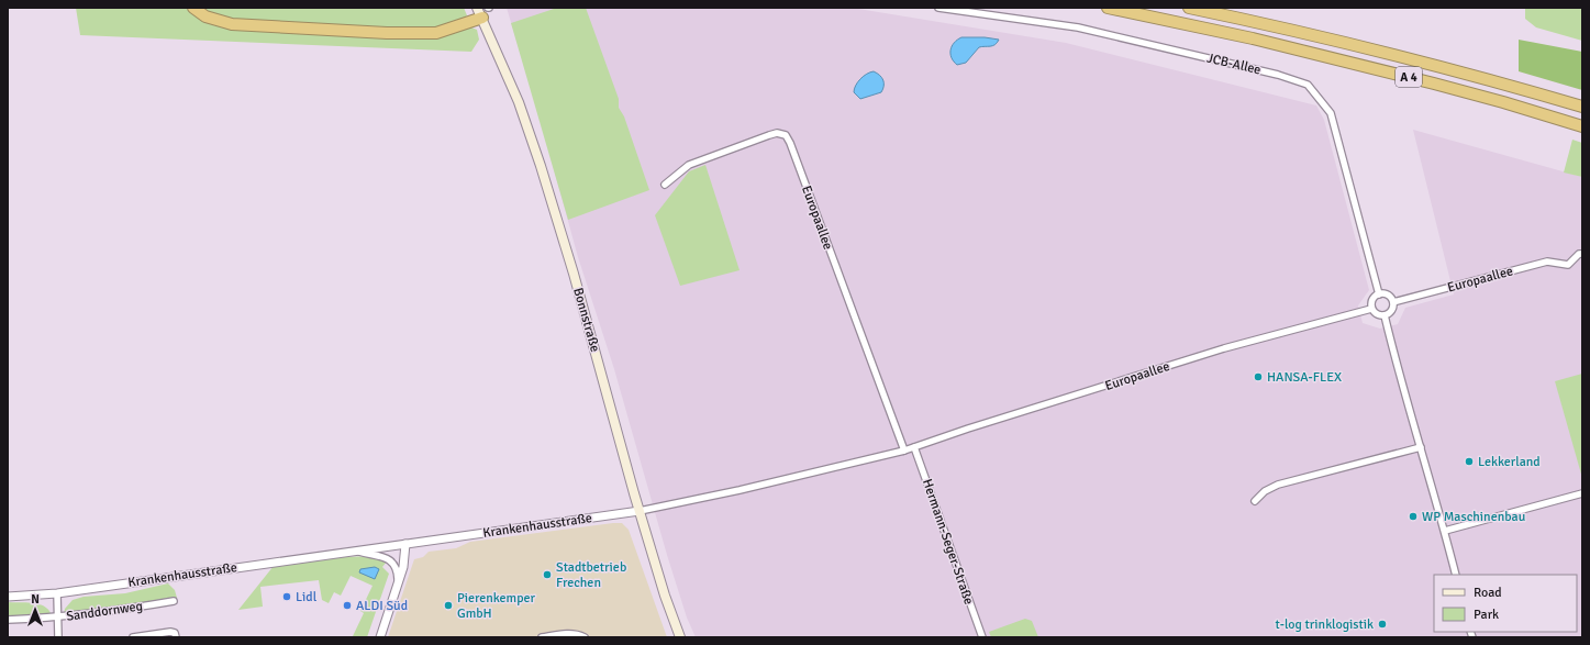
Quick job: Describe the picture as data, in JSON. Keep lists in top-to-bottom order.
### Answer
{
  "streets": {
    "highway": ["A 4"],
    "main road": ["Bonnstraße"],
    "street": [
      "JCB-Allee",
      "Europaallee",
      "Krankenhausstraße",
      "Hermann-Seger-Straße",
      "Sanddornweg"
    ]
  },
  "crossings": [
    ["JCB-Allee", "Europaallee"],
    ["Europaallee", "Bonnstraße"],
    ["Europaallee", "Krankenhausstraße"],
    ["Europaallee", "Hermann-Seger-Straße"],
    ["Bonnstraße", "Krankenhausstraße"]
  ],
  "places": [
    "HANSA-FLEX",
    "Lekkerland",
    "WP Maschinenbau",
    "Stadtbetrieb Frechen",
    "Lidl",
    "ALDI Süd",
    "Pierenkemper GmbH",
    "t-log trinklogistik"
  ],
  "legend": ["Road", "Park"],
  "north": "top"
}
